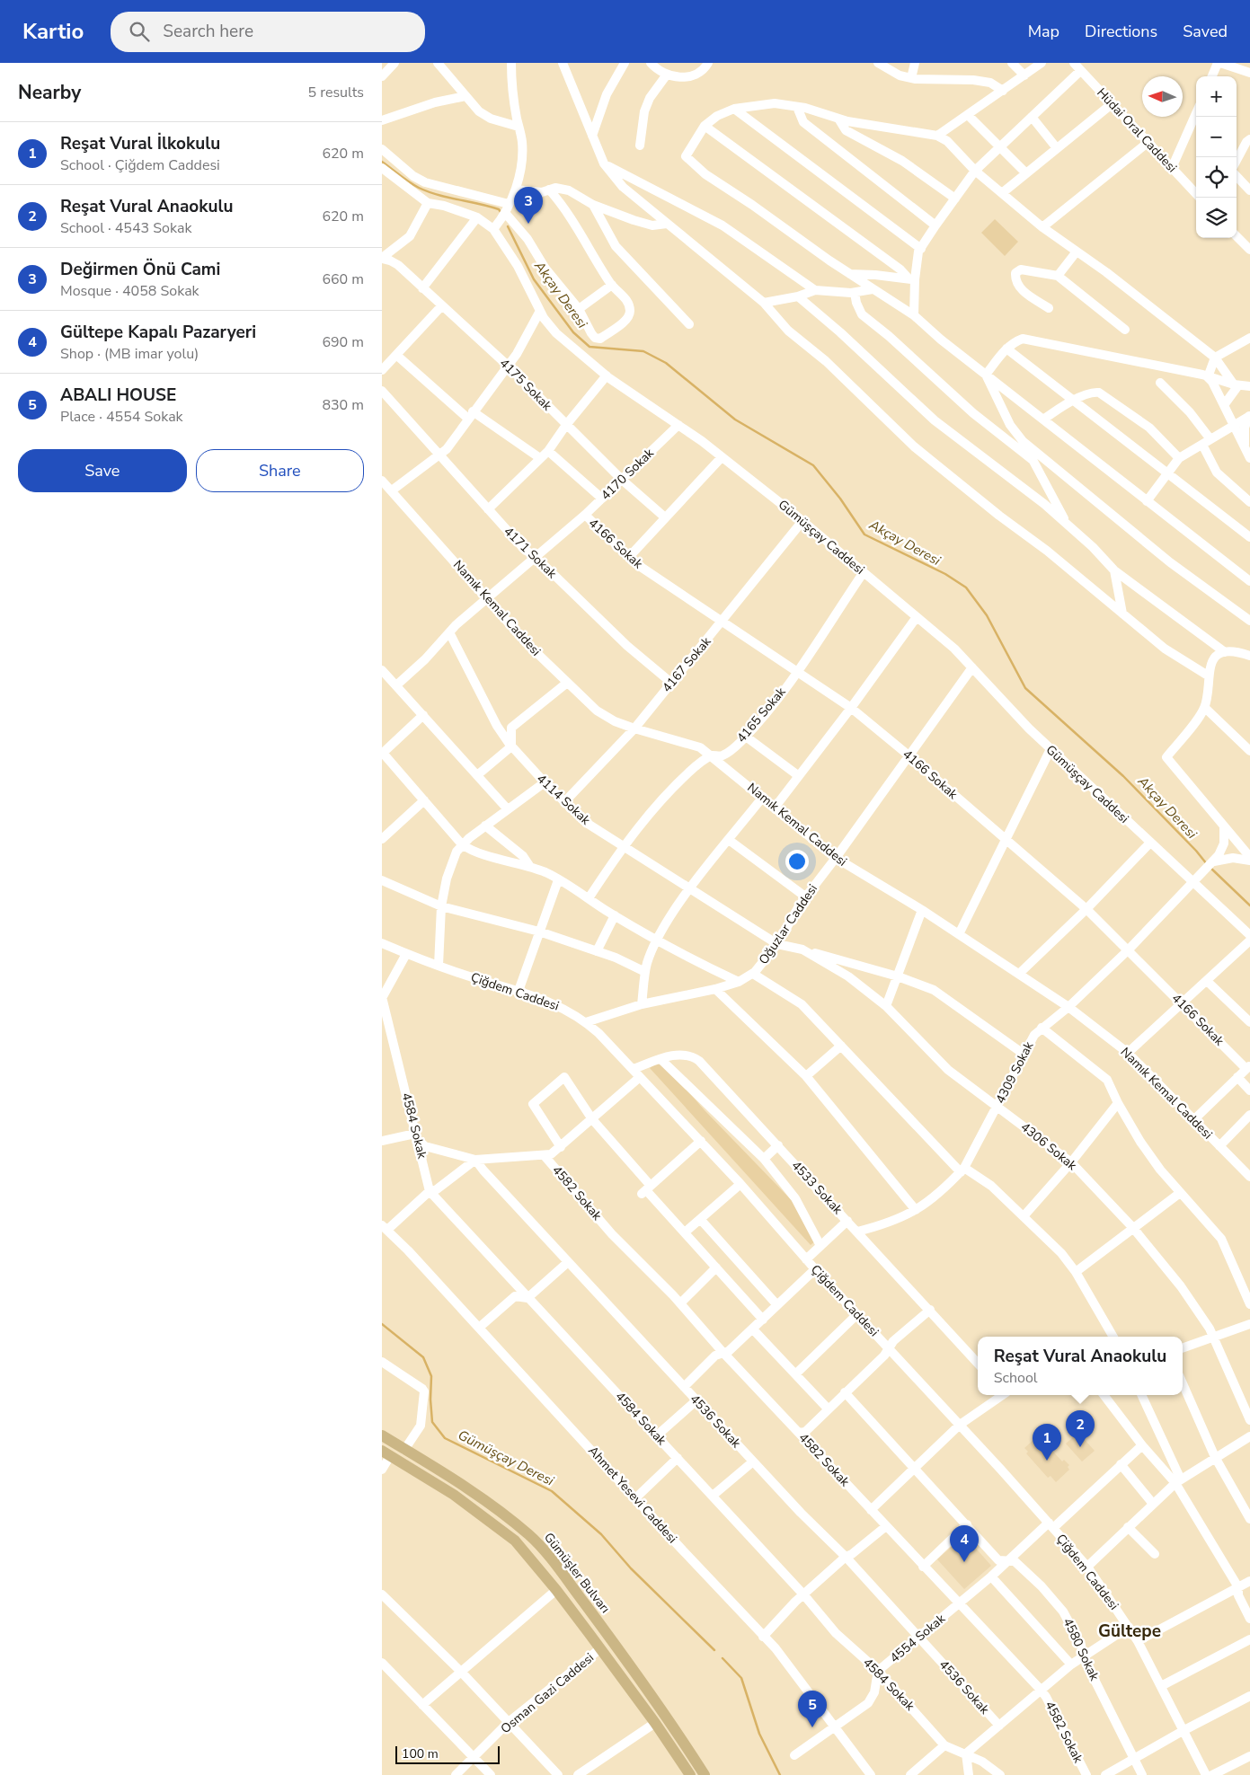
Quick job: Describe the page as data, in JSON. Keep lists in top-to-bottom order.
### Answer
{
  "streets": {
    "main road": ["Gümüşler Bulvarı"],
    "street": [
      "Hüdai Oral Caddesi",
      "4175 Sokak",
      "4170 Sokak",
      "Gümüşçay Caddesi",
      "4166 Sokak",
      "4171 Sokak",
      "Namık Kemal Caddesi",
      "4167 Sokak",
      "4165 Sokak",
      "4114 Sokak",
      "Oğuzlar Caddesi",
      "Çiğdem Caddesi",
      "4309 Sokak",
      "4584 Sokak",
      "4306 Sokak",
      "4533 Sokak",
      "4582 Sokak",
      "4536 Sokak",
      "Ahmet Yesevi Caddesi",
      "4554 Sokak",
      "4580 Sokak",
      "Osman Gazi Caddesi"
    ]
  },
  "crossings": [
    ["4175 Sokak", "4170 Sokak"],
    ["4170 Sokak", "Gümüşçay Caddesi"],
    ["4170 Sokak", "4166 Sokak"],
    ["4170 Sokak", "4171 Sokak"],
    ["4170 Sokak", "Namık Kemal Caddesi"],
    ["4170 Sokak", "4114 Sokak"],
    ["Gümüşçay Caddesi", "4167 Sokak"],
    ["Gümüşçay Caddesi", "4165 Sokak"],
    ["Gümüşçay Caddesi", "Oğuzlar Caddesi"],
    ["Gümüşçay Caddesi", "4309 Sokak"],
    ["4166 Sokak", "4167 Sokak"],
    ["4166 Sokak", "4165 Sokak"],
    ["4166 Sokak", "Oğuzlar Caddesi"],
    ["4166 Sokak", "4309 Sokak"],
    ["4171 Sokak", "4167 Sokak"],
    ["Namık Kemal Caddesi", "4167 Sokak"],
    ["Namık Kemal Caddesi", "4165 Sokak"],
    ["Namık Kemal Caddesi", "Oğuzlar Caddesi"],
    ["Namık Kemal Caddesi", "4309 Sokak"],
    ["4167 Sokak", "4114 Sokak"],
    ["4165 Sokak", "4114 Sokak"],
    ["4114 Sokak", "Oğuzlar Caddesi"],
    ["4114 Sokak", "4306 Sokak"],
    ["Oğuzlar Caddesi", "Çiğdem Caddesi"],
    ["Çiğdem Caddesi", "4533 Sokak"],
    ["Çiğdem Caddesi", "4554 Sokak"],
    ["4309 Sokak", "4306 Sokak"],
    ["4309 Sokak", "4533 Sokak"],
    ["4584 Sokak", "4554 Sokak"],
    ["4582 Sokak", "4554 Sokak"],
    ["4536 Sokak", "4554 Sokak"],
    ["Ahmet Yesevi Caddesi", "4554 Sokak"],
    ["4554 Sokak", "4580 Sokak"]
  ],
  "districts": ["Gültepe"],
  "water": ["Akçay Deresi", "Gümüşçay Deresi"],
  "scale_bar": "100 m",
  "north": "left",
  "page": {
    "header": "Kartio",
    "search": "Search here",
    "nav": ["Map", "Directions", "Saved"],
    "heading": ["Nearby", "5 results"],
    "map_buttons": ["+", "−"],
    "list": [
      {
        "mark": "1",
        "name": "Reşat Vural İlkokulu",
        "note": "School · Çiğdem Caddesi",
        "value": "620 m"
      },
      {
        "mark": "2",
        "name": "Reşat Vural Anaokulu",
        "note": "School · 4543 Sokak",
        "value": "620 m"
      },
      {
        "mark": "3",
        "name": "Değirmen Önü Cami",
        "note": "Mosque · 4058 Sokak",
        "value": "660 m"
      },
      {
        "mark": "4",
        "name": "Gültepe Kapalı Pazaryeri",
        "note": "Shop · (MB imar yolu)",
        "value": "690 m"
      },
      {
        "mark": "5",
        "name": "ABALI HOUSE",
        "note": "Place · 4554 Sokak",
        "value": "830 m"
      }
    ],
    "pins": [
      "3",
      "2",
      "1",
      "4",
      "5"
    ],
    "buttons": ["Save", "Share"],
    "popup": ["Reşat Vural Anaokulu", "School"],
    "scale": "100 m"
  }
}
